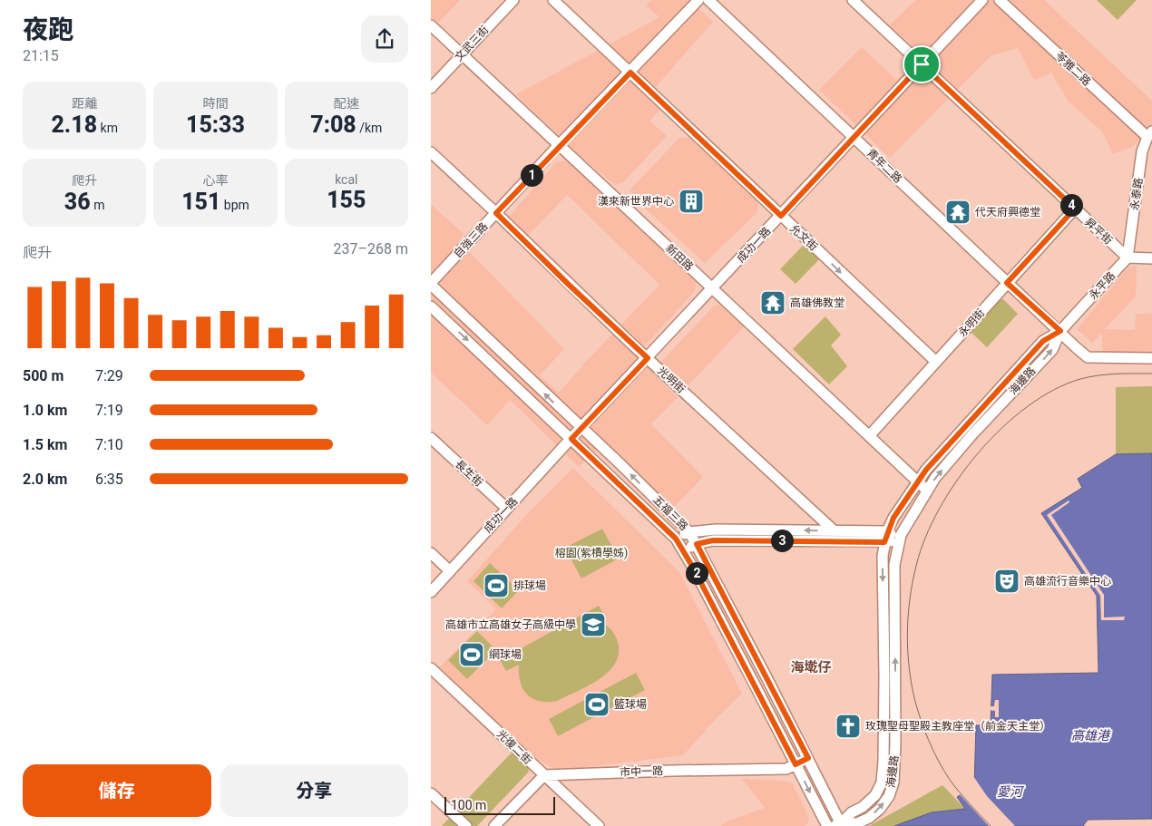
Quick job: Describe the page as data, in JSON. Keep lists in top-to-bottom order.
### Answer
{
  "streets": {
    "street": [
      "文武三街",
      "苓雅二路",
      "青年二路",
      "永泰路",
      "昇平街",
      "允文街",
      "自強三路",
      "成功一路",
      "新田路",
      "永平路",
      "永明街",
      "光明街",
      "海邊路",
      "長生街",
      "五福三路",
      "光復二街",
      "市中一路"
    ]
  },
  "crossings": [
    ["文武三街", "新田路"],
    ["苓雅二路", "永泰路"],
    ["青年二路", "成功一路"],
    ["青年二路", "永平路"],
    ["青年二路", "永明街"],
    ["青年二路", "海邊路"],
    ["永泰路", "昇平街"],
    ["永泰路", "永平路"],
    ["昇平街", "成功一路"],
    ["昇平街", "永平路"],
    ["昇平街", "永明街"],
    ["允文街", "自強三路"],
    ["允文街", "成功一路"],
    ["允文街", "永明街"],
    ["自強三路", "新田路"],
    ["自強三路", "光明街"],
    ["自強三路", "五福三路"],
    ["成功一路", "新田路"],
    ["成功一路", "光明街"],
    ["成功一路", "長生街"],
    ["成功一路", "五福三路"],
    ["新田路", "永明街"],
    ["新田路", "海邊路"],
    ["永平路", "海邊路"],
    ["海邊路", "五福三路"],
    ["五福三路", "市中一路"],
    ["光復二街", "市中一路"]
  ],
  "one_way": ["允文街"],
  "districts": ["海墘仔"],
  "water": ["高雄港", "愛河"],
  "parks": ["榕園(紫槓學姊)"],
  "places": {
    "building": ["漢來新世界中心"],
    "temple": ["代天府興德堂", "高雄佛教堂"],
    "theatre": ["高雄流行音樂中心"],
    "sports": ["排球場", "網球場", "籃球場"],
    "school or university": ["高雄市立高雄女子高級中學"],
    "church": ["玫瑰聖母聖殿主教座堂（前金天主堂）"]
  },
  "scale_bar": "100 m",
  "page": {
    "heading": ["夜跑", "21:15"],
    "stats": [
      ["距離", "2.18 km"],
      ["時間", "15:33"],
      ["配速", "7:08 /km"],
      ["爬升", "36 m"],
      ["心率", "151 bpm"],
      ["kcal", "155"]
    ],
    "pins": [
      "1",
      "4",
      "3",
      "2"
    ],
    "chart": ["爬升", "237–268 m"],
    "list": [
      {
        "name": "500 m",
        "note": "7:29"
      },
      {
        "name": "1.0 km",
        "note": "7:19"
      },
      {
        "name": "1.5 km",
        "note": "7:10"
      },
      {
        "name": "2.0 km",
        "note": "6:35"
      }
    ],
    "buttons": ["儲存", "分享"],
    "scale": "100 m"
  }
}
